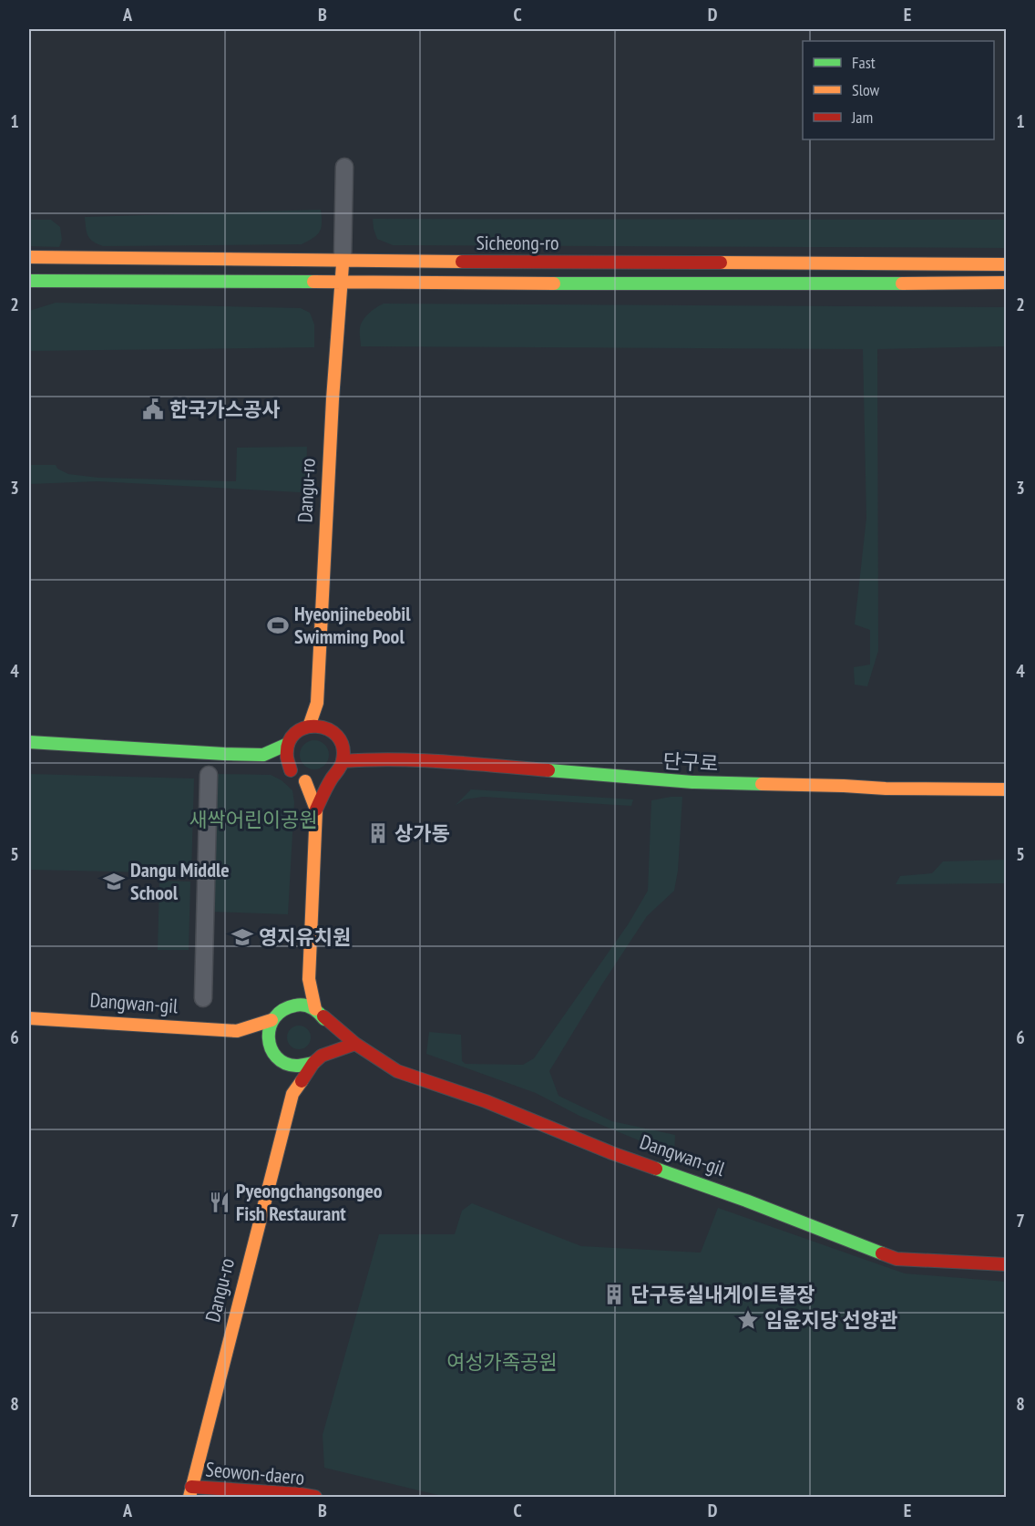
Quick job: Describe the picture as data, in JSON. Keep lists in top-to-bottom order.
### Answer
{
  "streets": {
    "street": [
      "Sicheong-ro",
      "Dangu-ro",
      "단구로",
      "Dangwan-gil",
      "Seowon-daero"
    ]
  },
  "crossings": [
    ["Sicheong-ro", "Dangu-ro"],
    ["Dangu-ro", "Dangwan-gil"],
    ["Dangu-ro", "Seowon-daero"]
  ],
  "parks": ["새싹어린이공원", "여성가족공원"],
  "places": {
    "public building": ["한국가스공사"],
    "sports": ["Hyeonjinebeobil Swimming Pool"],
    "building": ["상가동", "단구동실내게이트볼장"],
    "school or university": ["Dangu Middle School", "영지유치원"],
    "restaurant": ["Pyeongchangsongeo Fish Restaurant"],
    "place": ["임윤지당 선양관"]
  },
  "legend": ["Fast", "Slow", "Jam"],
  "grid": {
    "columns": [
      "A",
      "B",
      "C",
      "D",
      "E"
    ],
    "rows": [
      "1",
      "2",
      "3",
      "4",
      "5",
      "6",
      "7",
      "8"
    ]
  }
}
